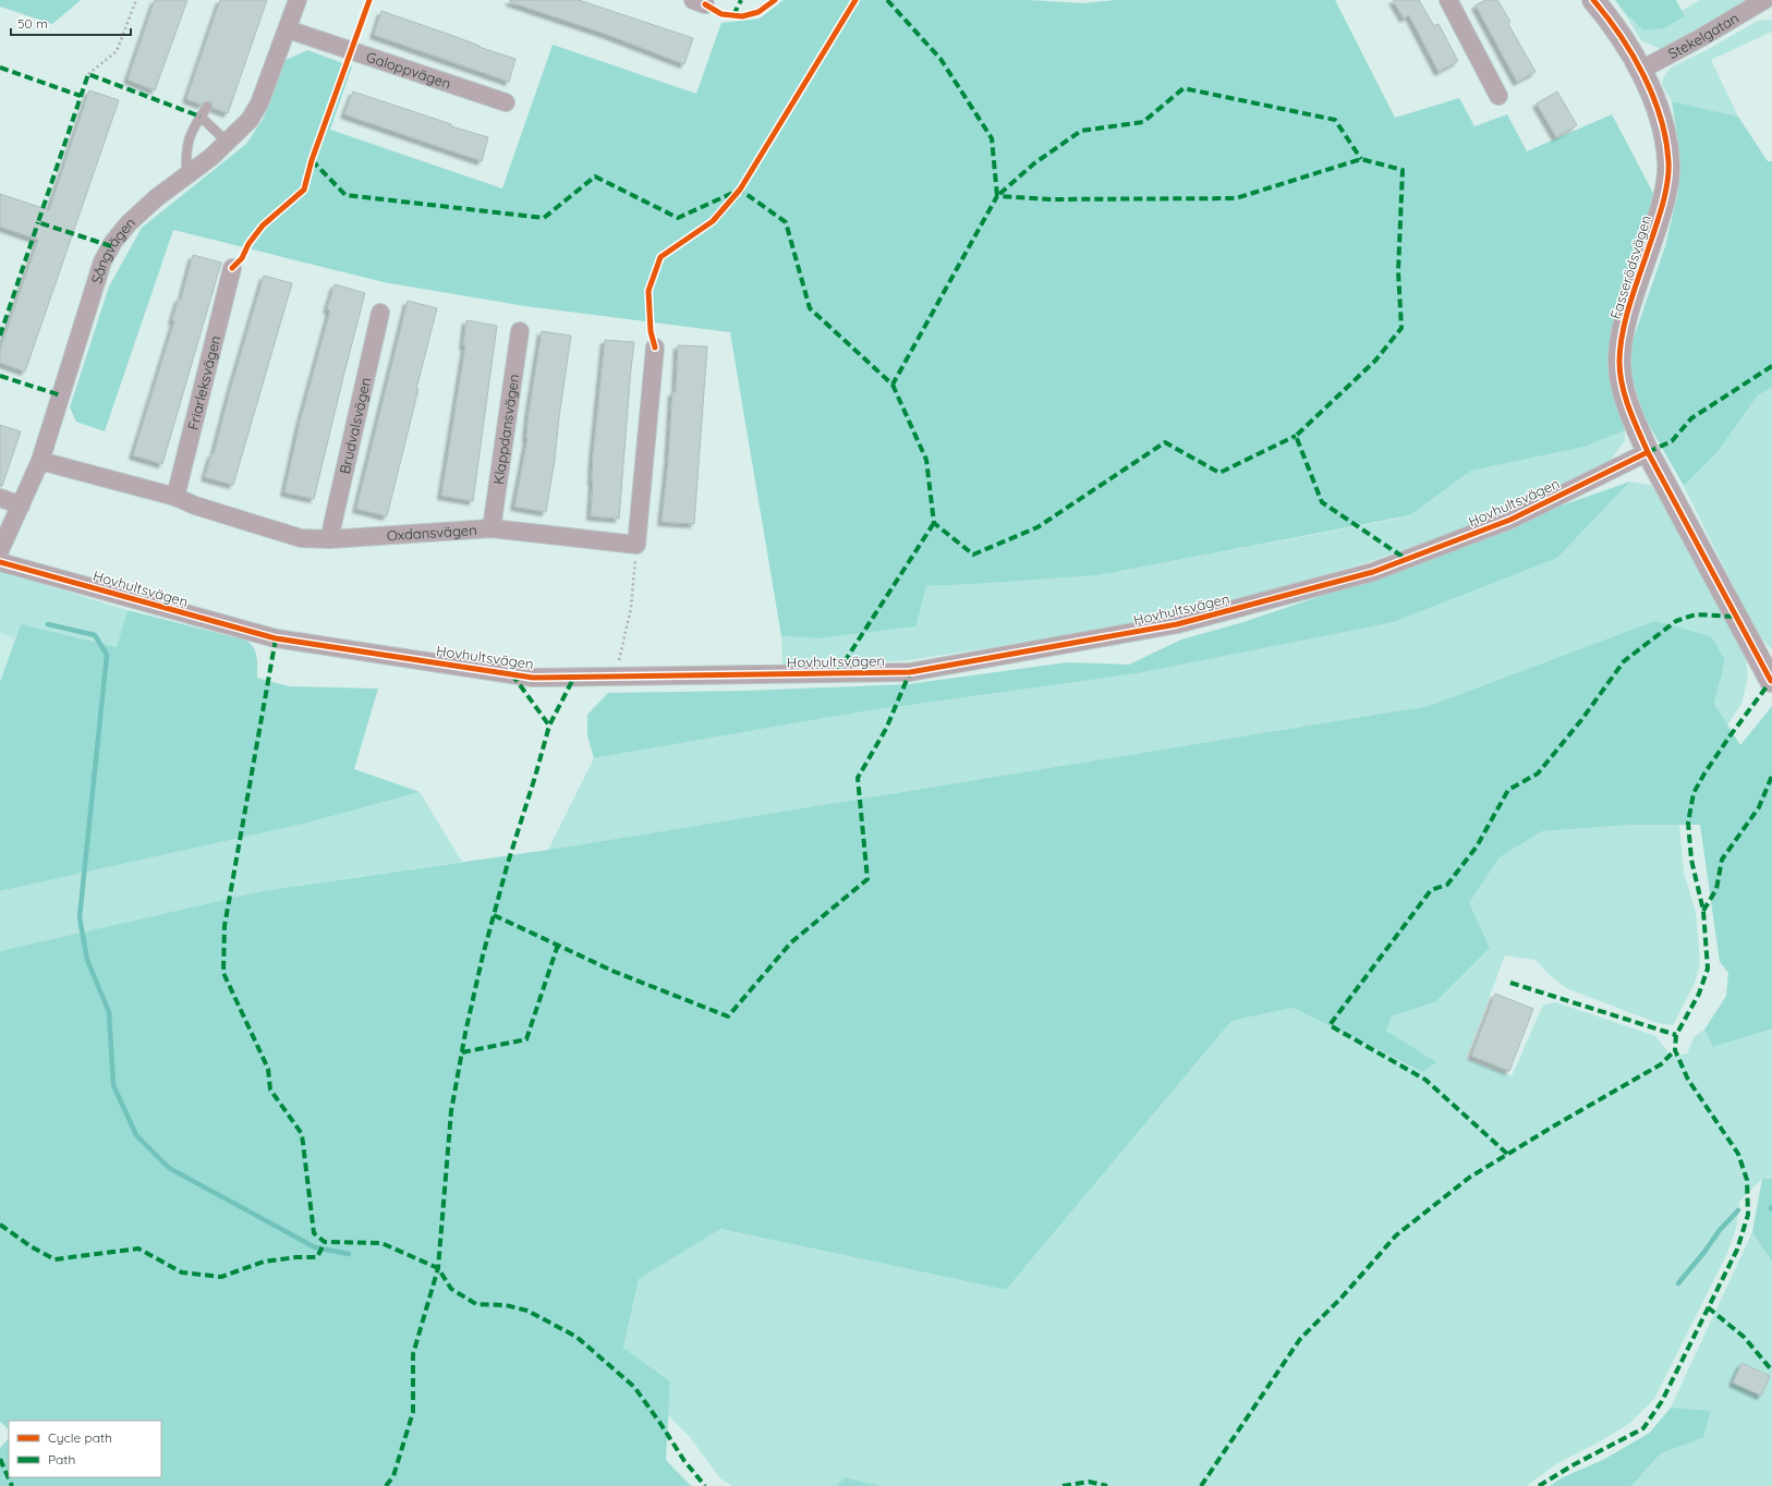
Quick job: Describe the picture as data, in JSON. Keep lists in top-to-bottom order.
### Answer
{
  "streets": {
    "street": [
      "Stekelgatan",
      "Galoppvägen",
      "Sångvägen",
      "Fasserödsvägen",
      "Friarleksvägen",
      "Brudvalsvägen",
      "Klappdansvägen",
      "Hovhultsvägen",
      "Oxdansvägen"
    ]
  },
  "crossings": [
    ["Stekelgatan", "Fasserödsvägen"],
    ["Galoppvägen", "Sångvägen"],
    ["Sångvägen", "Oxdansvägen"],
    ["Fasserödsvägen", "Hovhultsvägen"],
    ["Friarleksvägen", "Oxdansvägen"],
    ["Brudvalsvägen", "Oxdansvägen"],
    ["Klappdansvägen", "Oxdansvägen"]
  ],
  "legend": ["Cycle path", "Path"],
  "scale_bar": "50 m"
}
